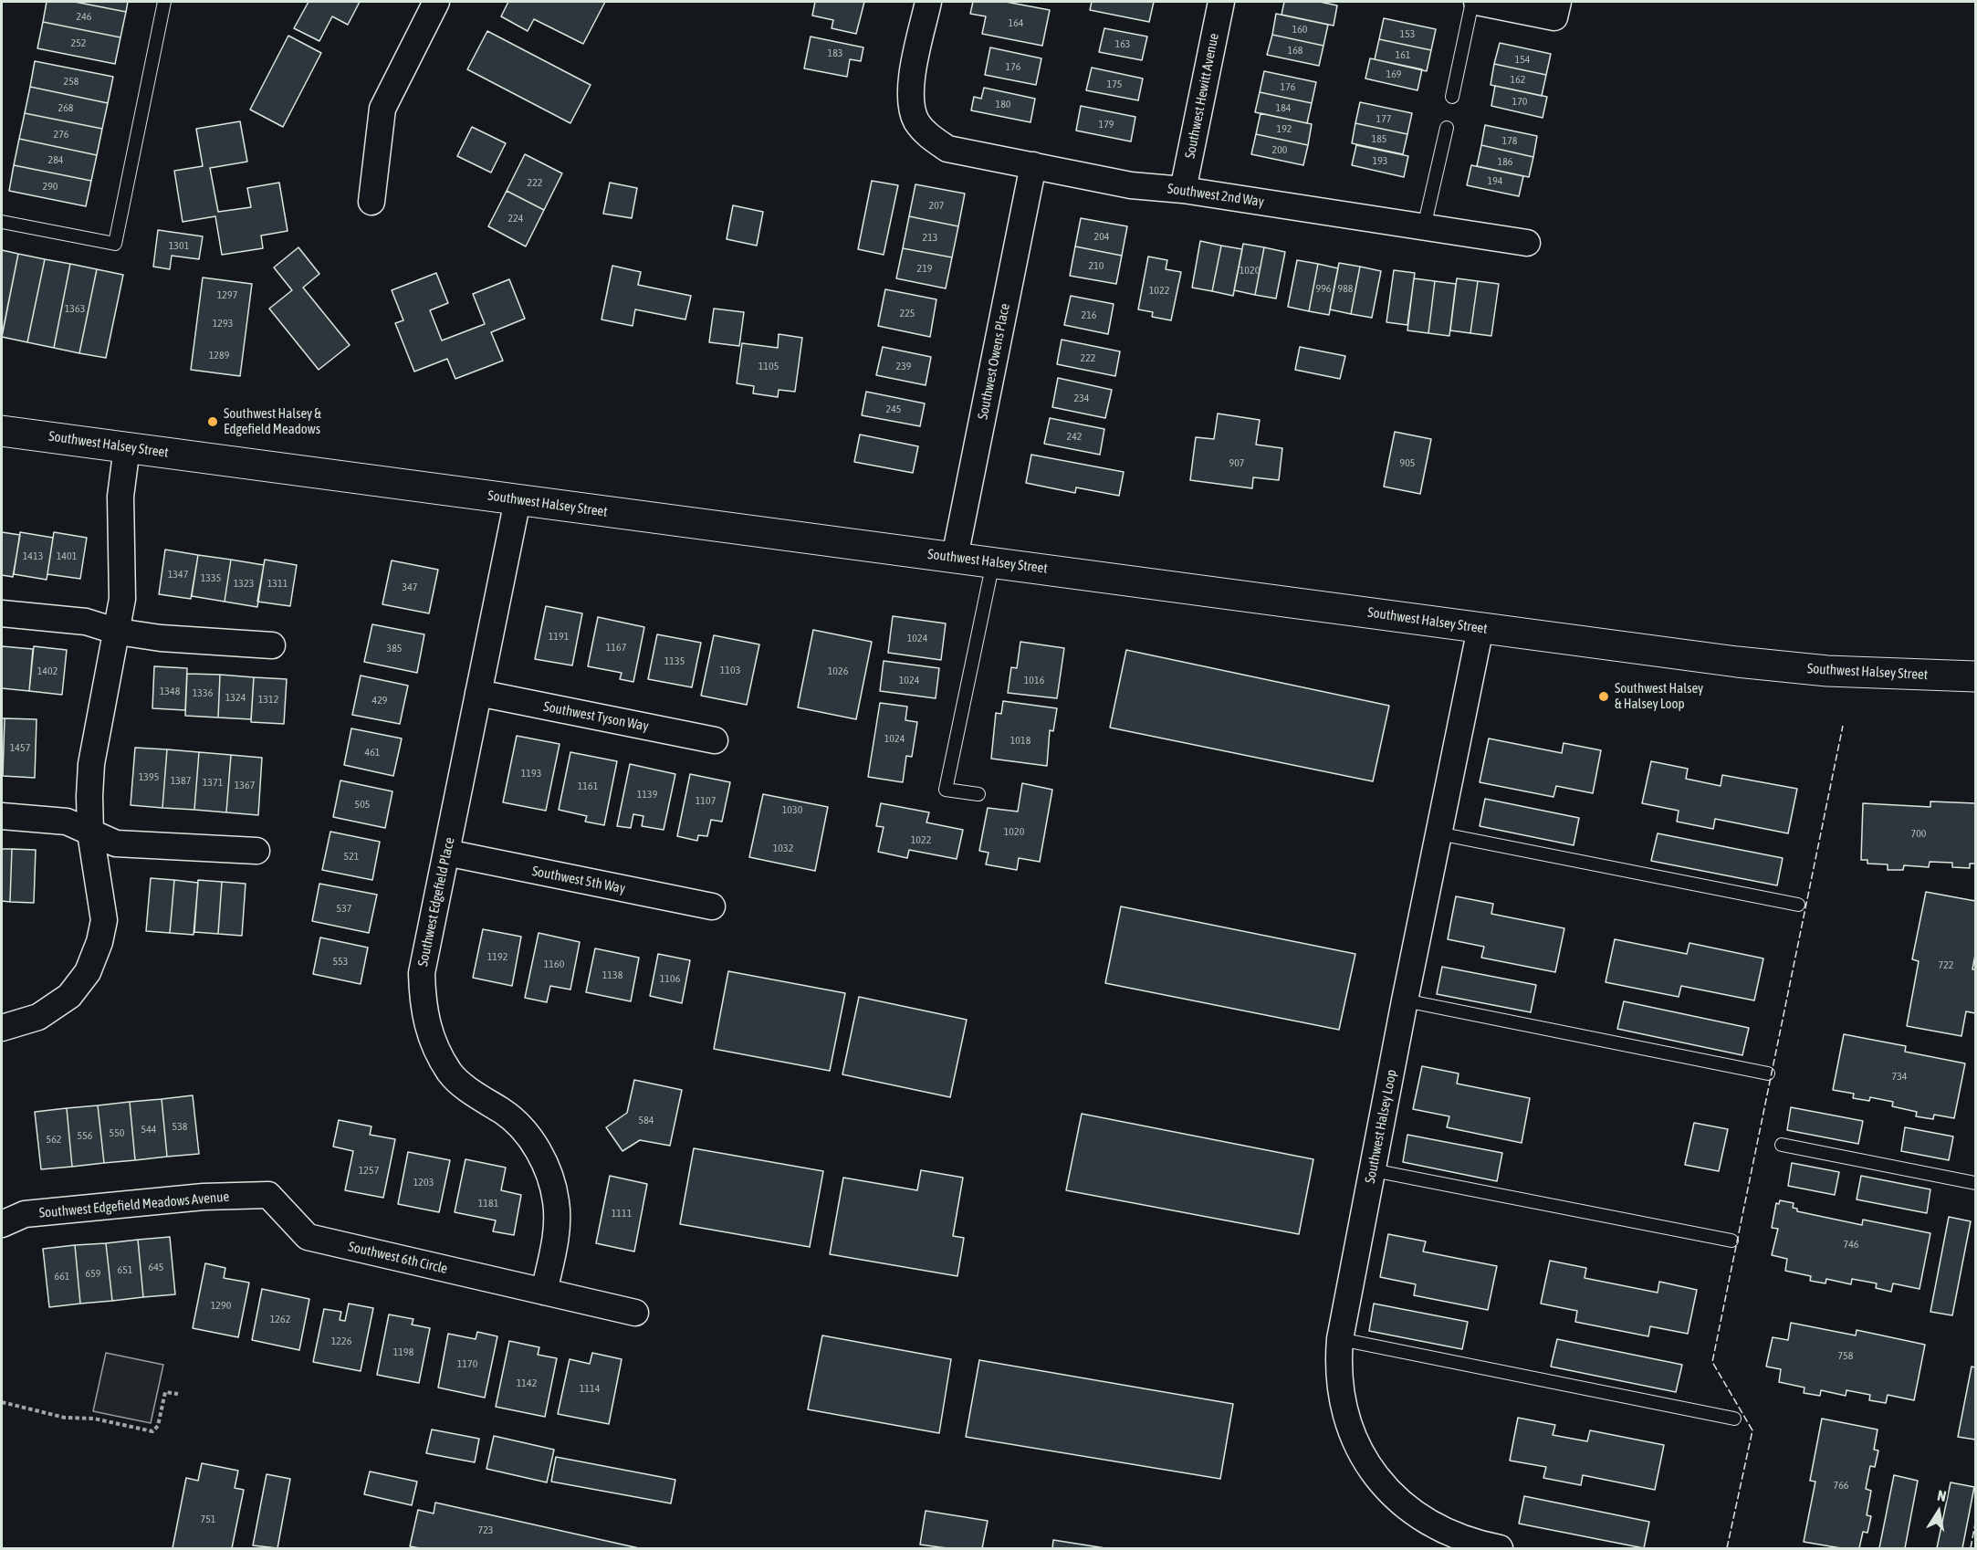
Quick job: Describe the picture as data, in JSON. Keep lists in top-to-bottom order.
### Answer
{
  "streets": {
    "street": [
      "Southwest Hewitt Avenue",
      "Southwest 2nd Way",
      "Southwest Owens Place",
      "Southwest Halsey Street",
      "Southwest Tyson Way",
      "Southwest 5th Way",
      "Southwest Edgefield Place",
      "Southwest Halsey Loop",
      "Southwest Edgefield Meadows Avenue",
      "Southwest 6th Circle"
    ]
  },
  "crossings": [
    ["Southwest Hewitt Avenue", "Southwest 2nd Way"],
    ["Southwest 2nd Way", "Southwest Owens Place"],
    ["Southwest Owens Place", "Southwest Halsey Street"],
    ["Southwest Halsey Street", "Southwest Edgefield Place"],
    ["Southwest Halsey Street", "Southwest Halsey Loop"],
    ["Southwest Tyson Way", "Southwest Edgefield Place"],
    ["Southwest 5th Way", "Southwest Edgefield Place"],
    ["Southwest Edgefield Place", "Southwest 6th Circle"],
    ["Southwest Edgefield Meadows Avenue", "Southwest 6th Circle"]
  ],
  "places": ["Southwest Halsey & Edgefield Meadows", "Southwest Halsey & Halsey Loop"],
  "house_numbers": [
    "246",
    "164",
    "160",
    "153",
    "252",
    "163",
    "168",
    "183",
    "161",
    "154",
    "176",
    "169",
    "162",
    "258",
    "175",
    "176",
    "170",
    "180",
    "268",
    "184",
    "177",
    "179",
    "192",
    "276",
    "185",
    "178",
    "200",
    "284",
    "193",
    "186",
    "194",
    "222",
    "290",
    "207",
    "224",
    "204",
    "213",
    "1301",
    "210",
    "219",
    "1020",
    "996",
    "988",
    "1022",
    "1297",
    "1363",
    "225",
    "216",
    "1293",
    "1289",
    "222",
    "1105",
    "239",
    "234",
    "245",
    "242",
    "907",
    "905",
    "1413",
    "1401",
    "1347",
    "1335",
    "1323",
    "1311",
    "347",
    "1191",
    "1024",
    "1167",
    "385",
    "1135",
    "1103",
    "1402",
    "1026",
    "1024",
    "1016",
    "1348",
    "1336",
    "1324",
    "1312",
    "429",
    "1024",
    "1018",
    "1457",
    "461",
    "1193",
    "1395",
    "1387",
    "1371",
    "1367",
    "1161",
    "1139",
    "1107",
    "505",
    "1030",
    "1020",
    "700",
    "1022",
    "1032",
    "521",
    "537",
    "1192",
    "553",
    "1160",
    "722",
    "1138",
    "1106",
    "734",
    "584",
    "538",
    "544",
    "550",
    "556",
    "562",
    "1257",
    "1203",
    "1181",
    "1111",
    "746",
    "645",
    "651",
    "659",
    "661",
    "1290",
    "1262",
    "1226",
    "1198",
    "758",
    "1170",
    "1142",
    "1114",
    "766",
    "751",
    "723"
  ],
  "north": "top"
}
